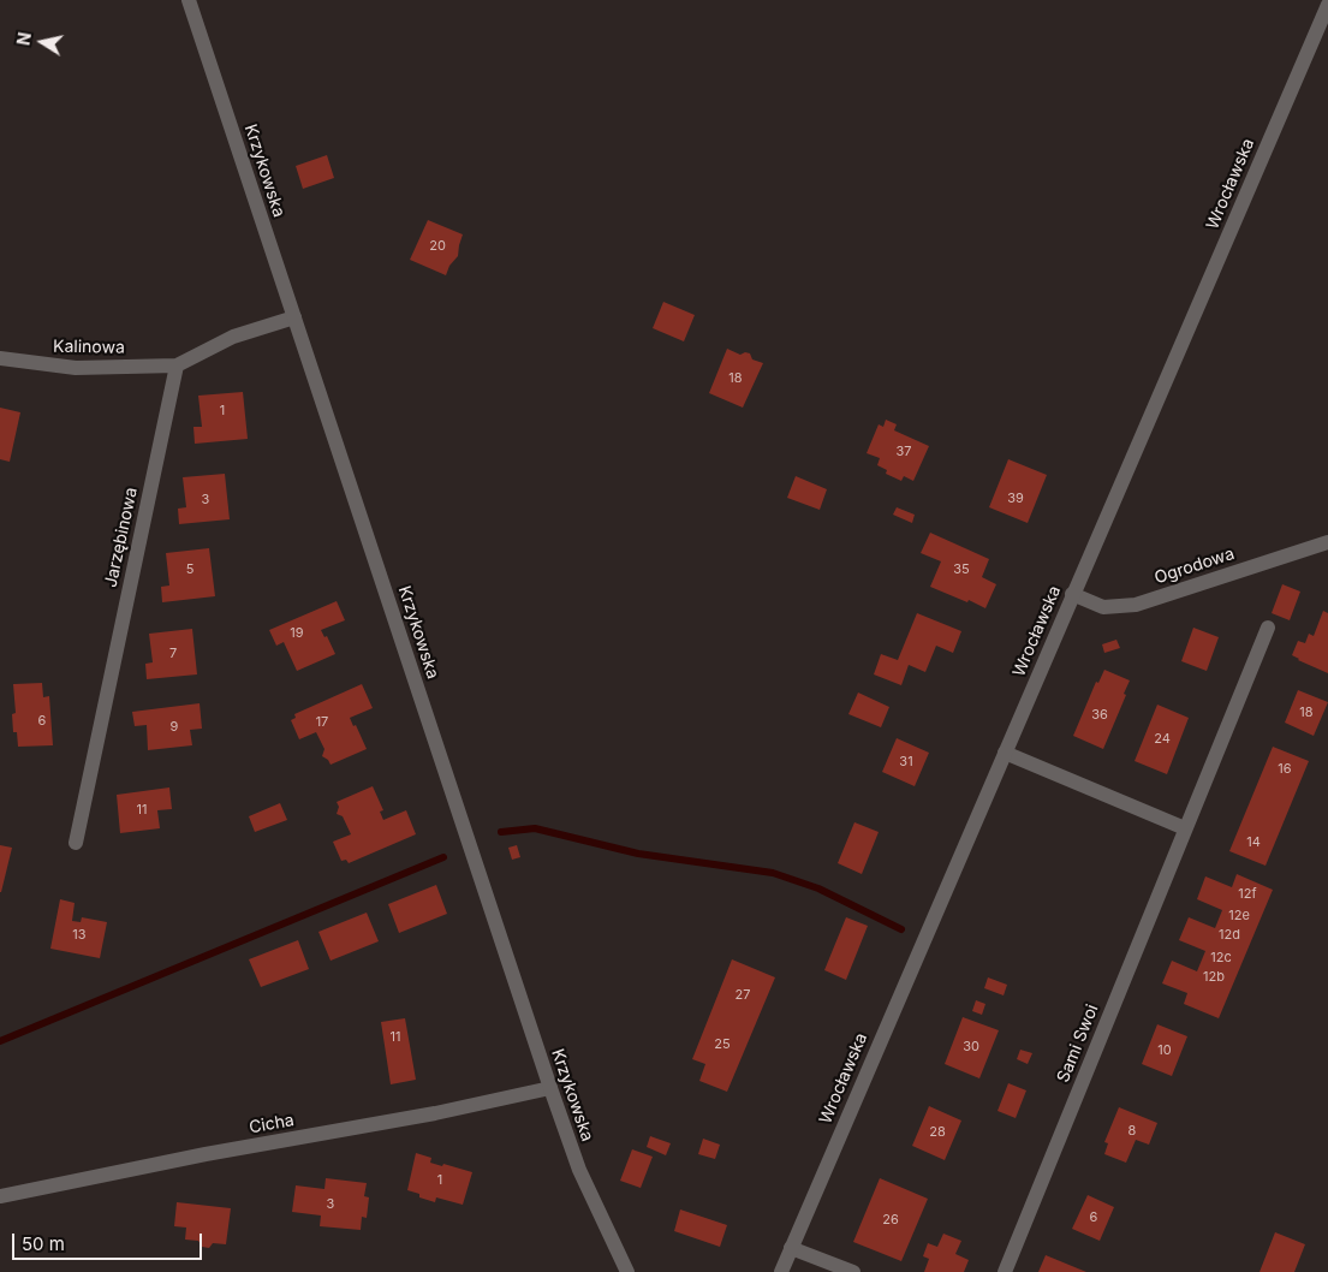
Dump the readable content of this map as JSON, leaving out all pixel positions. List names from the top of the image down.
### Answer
{
  "streets": {
    "street": [
      "Krzykowska",
      "Wrocławska",
      "Kalinowa",
      "Jarzębinowa",
      "Ogrodowa",
      "Sami Swoi",
      "Cicha"
    ]
  },
  "crossings": [
    ["Krzykowska", "Cicha"],
    ["Wrocławska", "Ogrodowa"],
    ["Kalinowa", "Jarzębinowa"]
  ],
  "house_numbers": [
    "20",
    "18",
    "1",
    "37",
    "39",
    "3",
    "5",
    "35",
    "19",
    "7",
    "18",
    "36",
    "6",
    "17",
    "9",
    "24",
    "31",
    "16",
    "11",
    "14",
    "12f",
    "12e",
    "13",
    "12d",
    "12c",
    "12b",
    "27",
    "11",
    "25",
    "30",
    "10",
    "8",
    "28",
    "1",
    "3",
    "6",
    "26"
  ],
  "scale_bar": "50 m",
  "north": "left"
}
